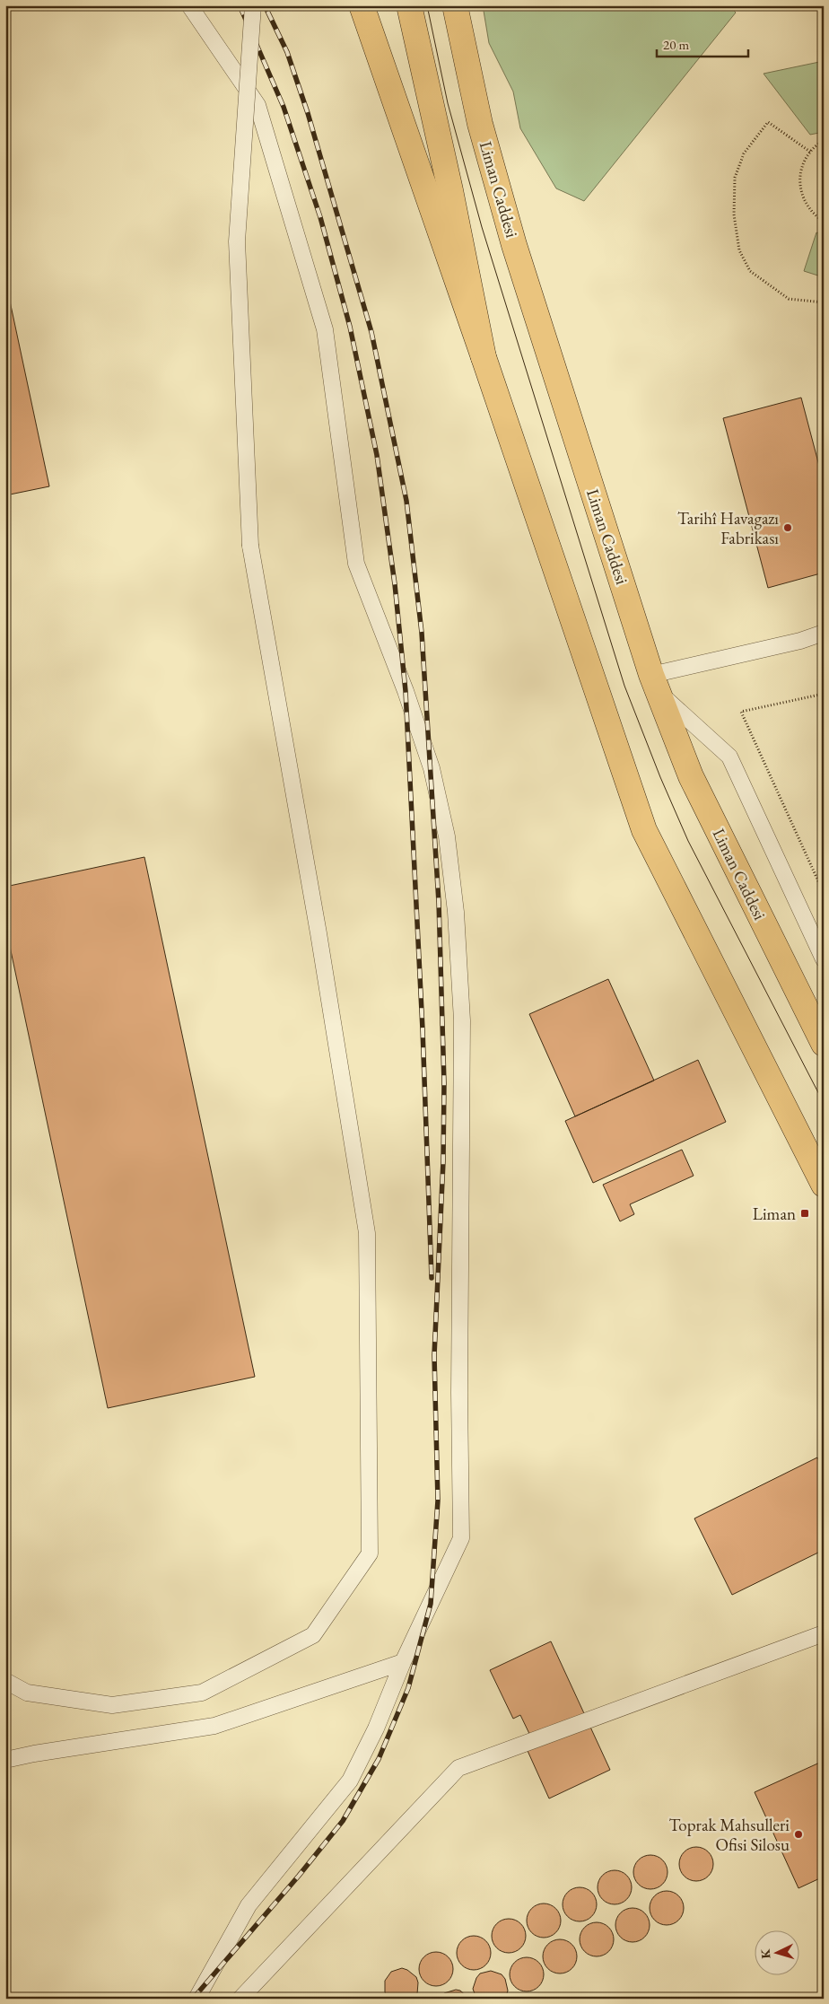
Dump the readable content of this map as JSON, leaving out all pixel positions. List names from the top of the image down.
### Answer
{
  "streets": {
    "main road": ["Liman Caddesi"]
  },
  "places": {
    "other": ["Tarihî Havagazı Fabrikası", "Toprak Mahsulleri Ofisi Silosu"],
    "transit": ["Liman"]
  },
  "scale_bar": "20 m",
  "north": "left"
}
